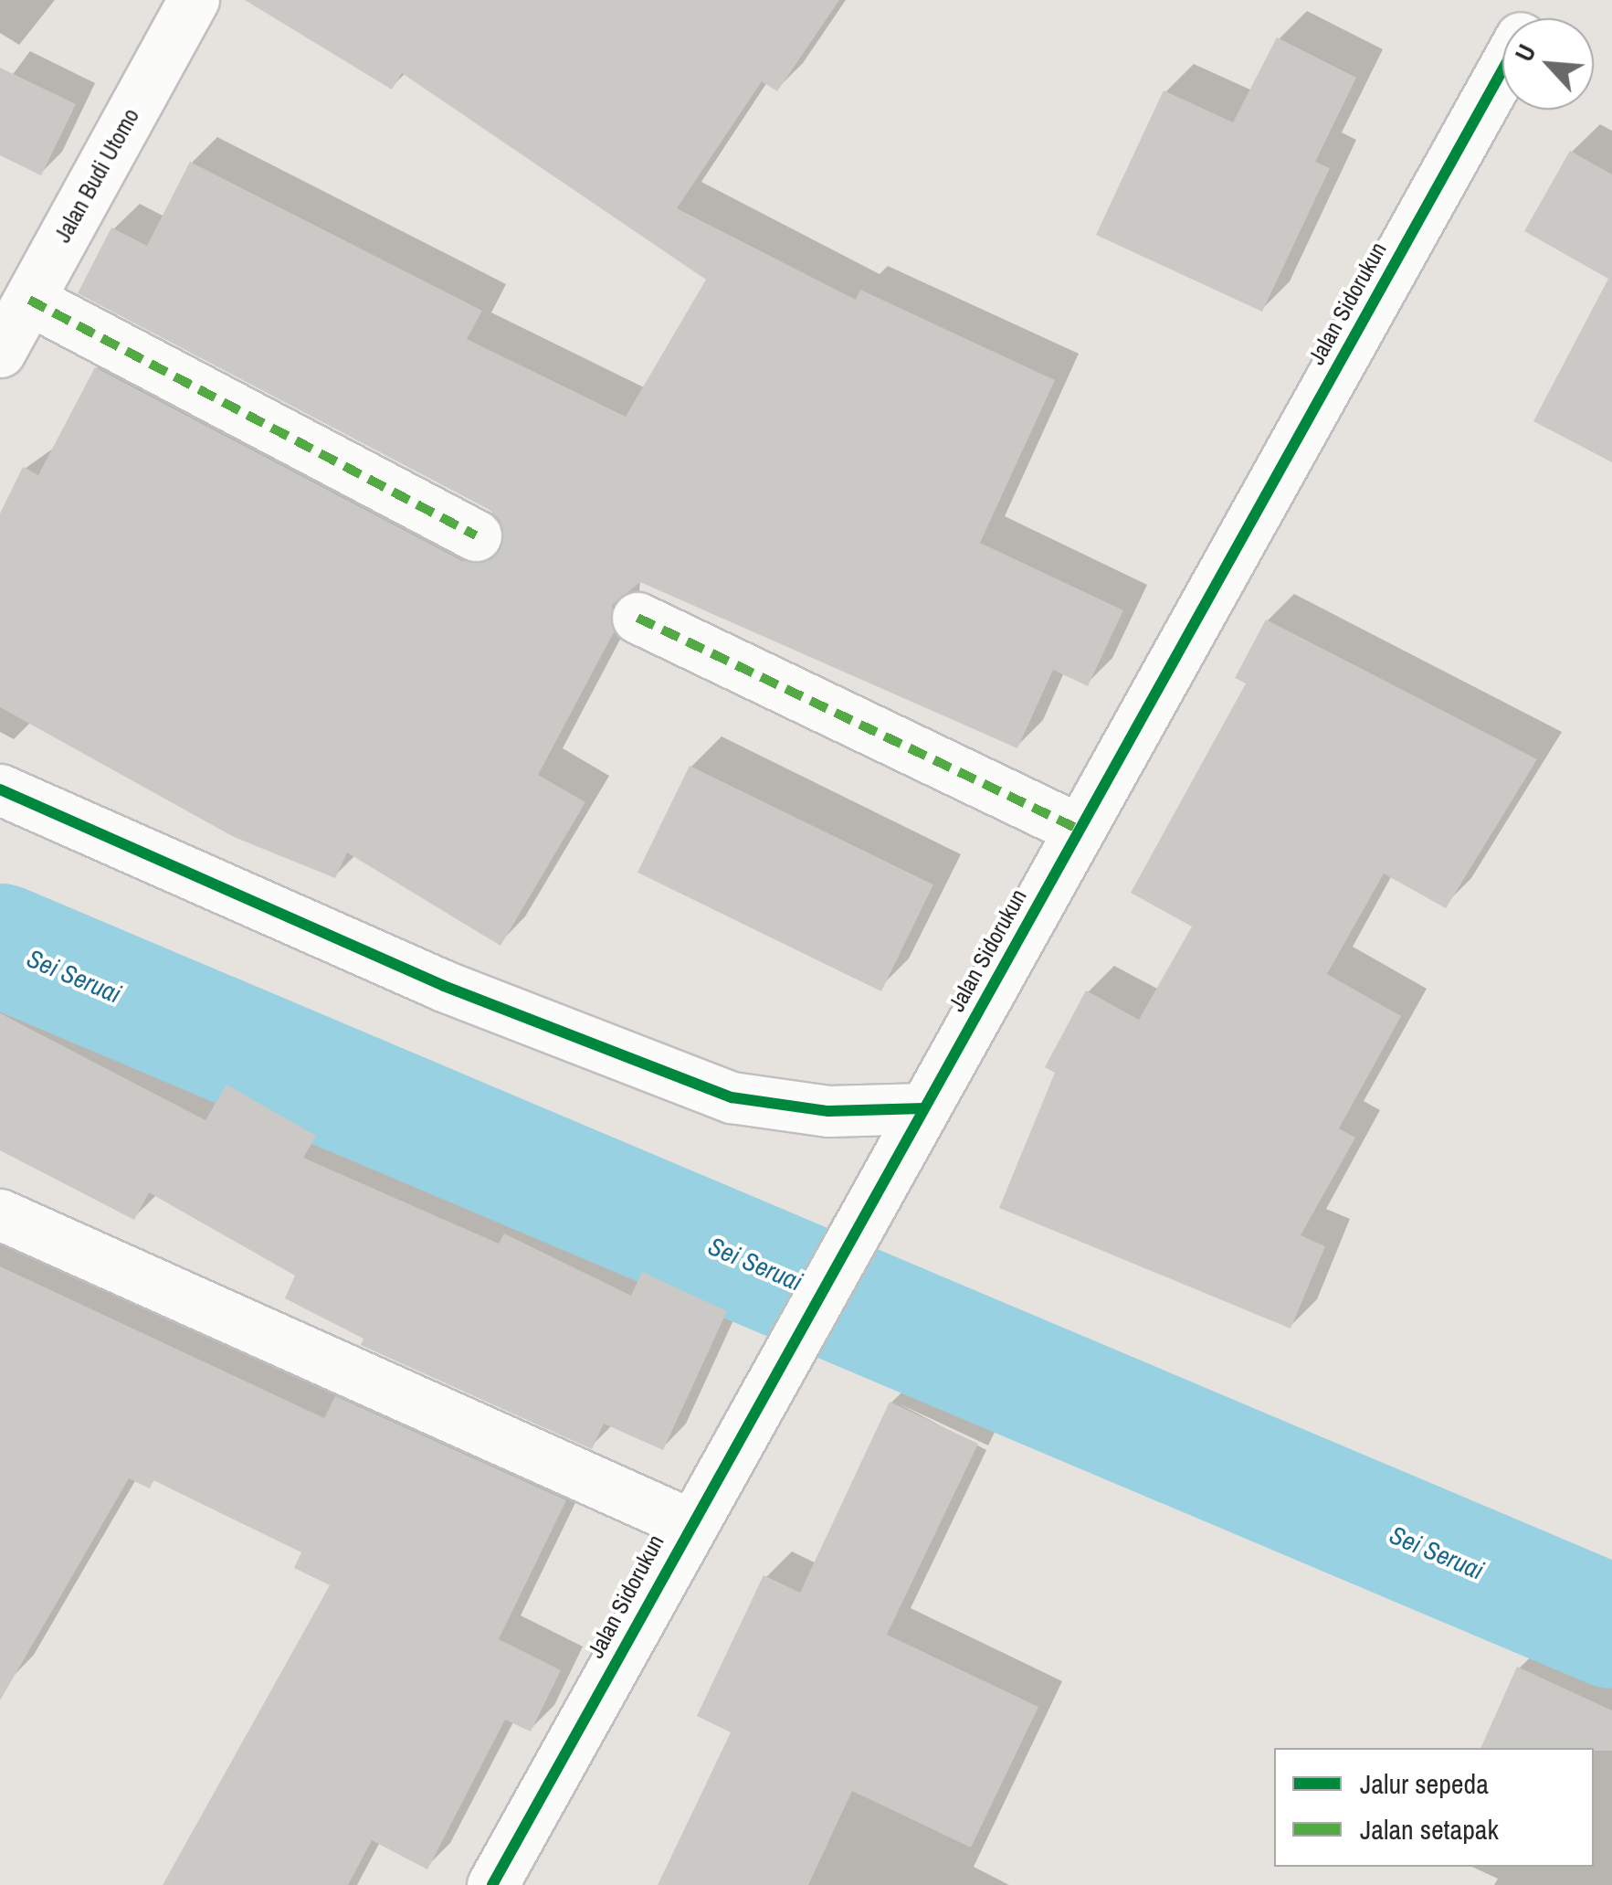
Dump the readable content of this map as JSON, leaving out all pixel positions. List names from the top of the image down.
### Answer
{
  "streets": {
    "street": ["Jalan Budi Utomo", "Jalan Sidorukun"]
  },
  "water": ["Sei Seruai"],
  "legend": ["Jalur sepeda", "Jalan setapak"],
  "north": "top left"
}
